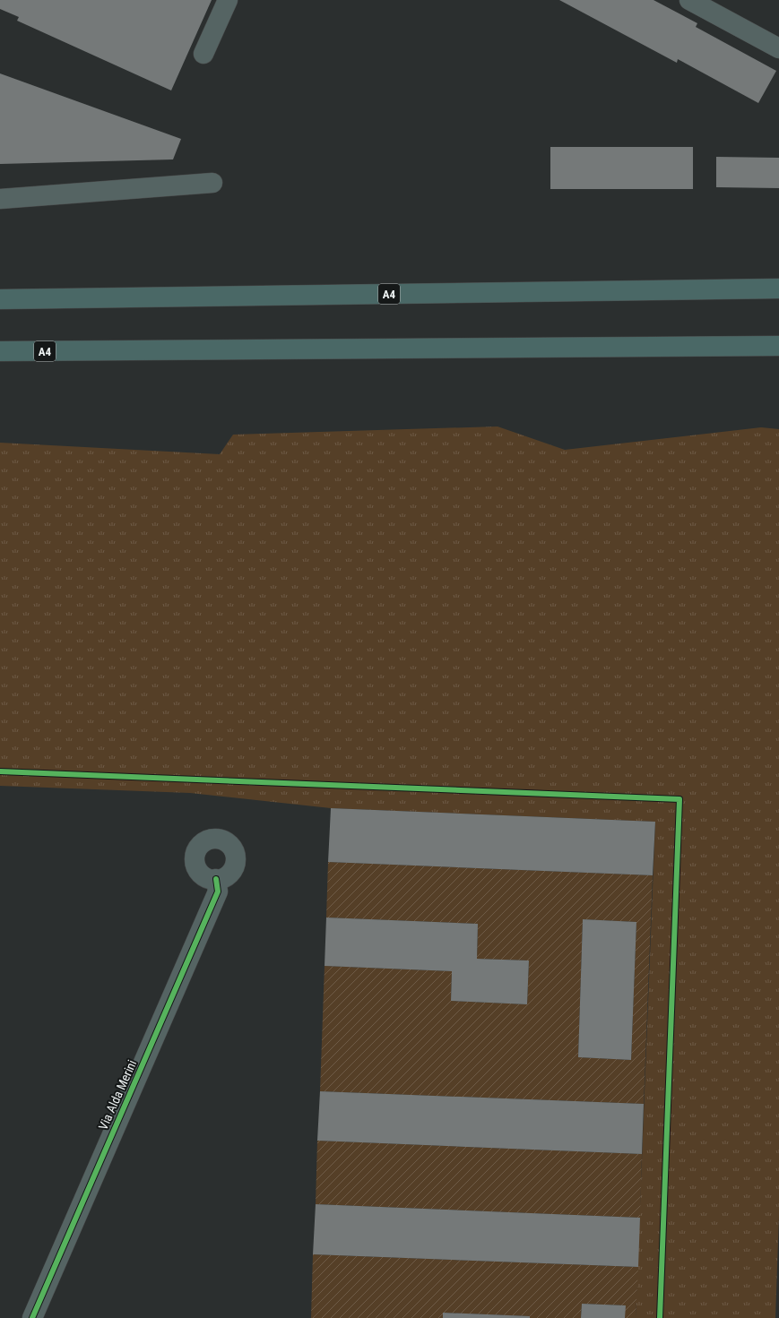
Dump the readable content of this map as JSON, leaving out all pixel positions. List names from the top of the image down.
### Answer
{
  "streets": {
    "highway": ["A4"],
    "street": ["Via Alda Merini"]
  }
}
